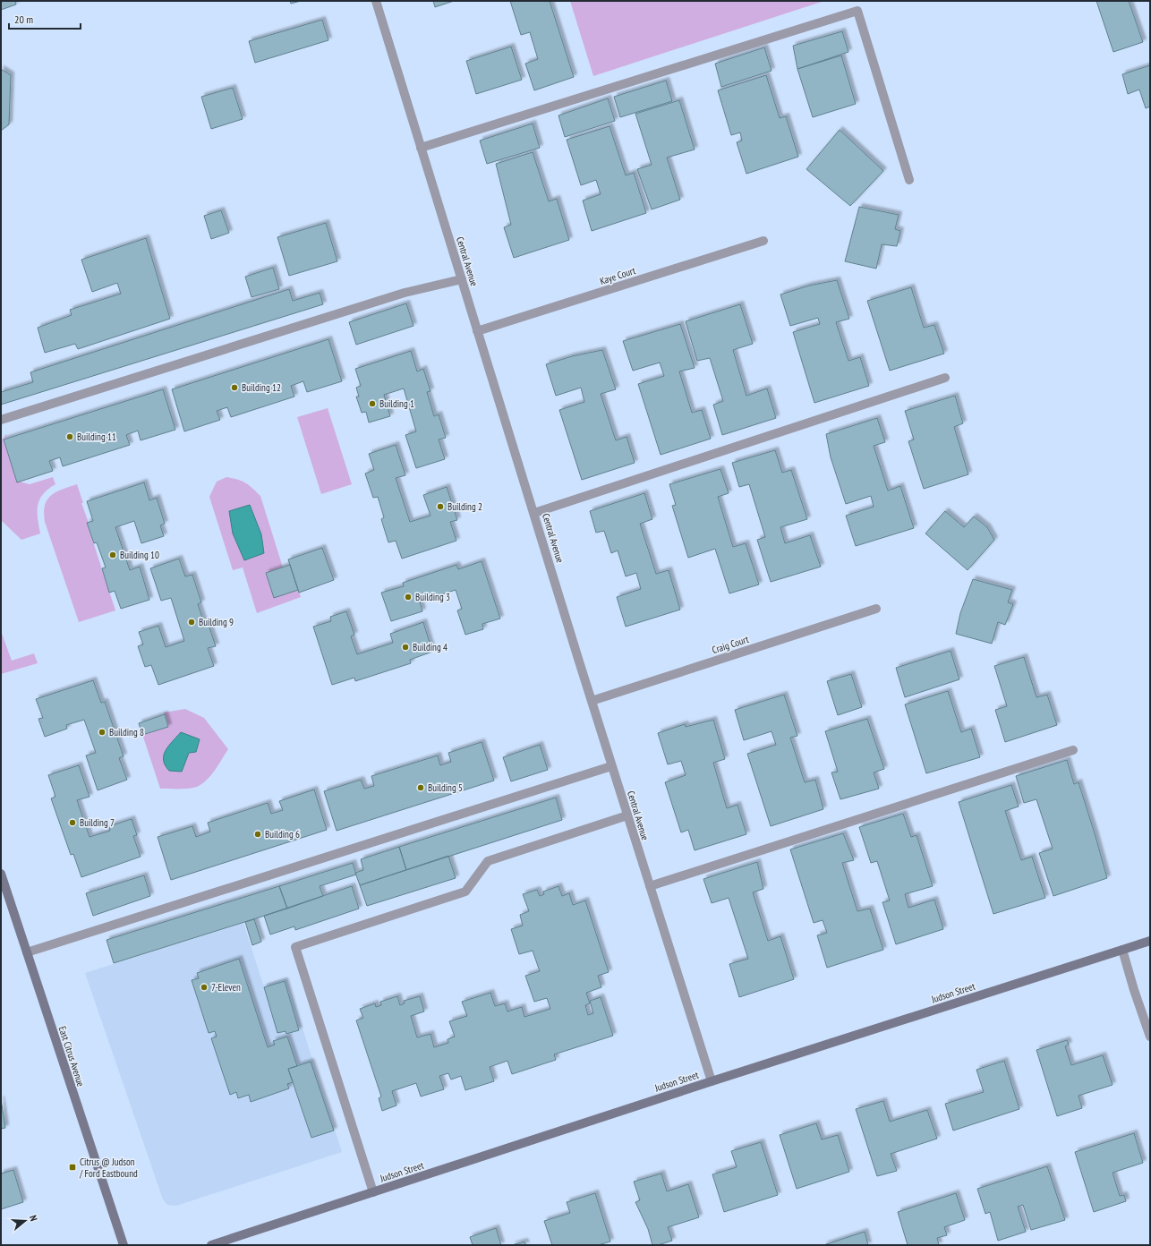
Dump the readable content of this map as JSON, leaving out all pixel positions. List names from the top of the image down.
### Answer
{
  "streets": {
    "main road": ["Judson Street", "East Citrus Avenue"],
    "street": ["Central Avenue", "Kaye Court", "Craig Court"]
  },
  "crossings": [
    ["Central Avenue", "Kaye Court"],
    ["Central Avenue", "Craig Court"],
    ["Central Avenue", "Judson Street"]
  ],
  "places": {
    "other": [
      "Building 12",
      "Building 1",
      "Building 11",
      "Building 2",
      "Building 10",
      "Building 3",
      "Building 9",
      "Building 4",
      "Building 8",
      "Building 5",
      "Building 7",
      "Building 6",
      "7-Eleven"
    ],
    "transit": ["Citrus @ Judson / Ford Eastbound"]
  },
  "scale_bar": "20 m",
  "north": "right"
}
